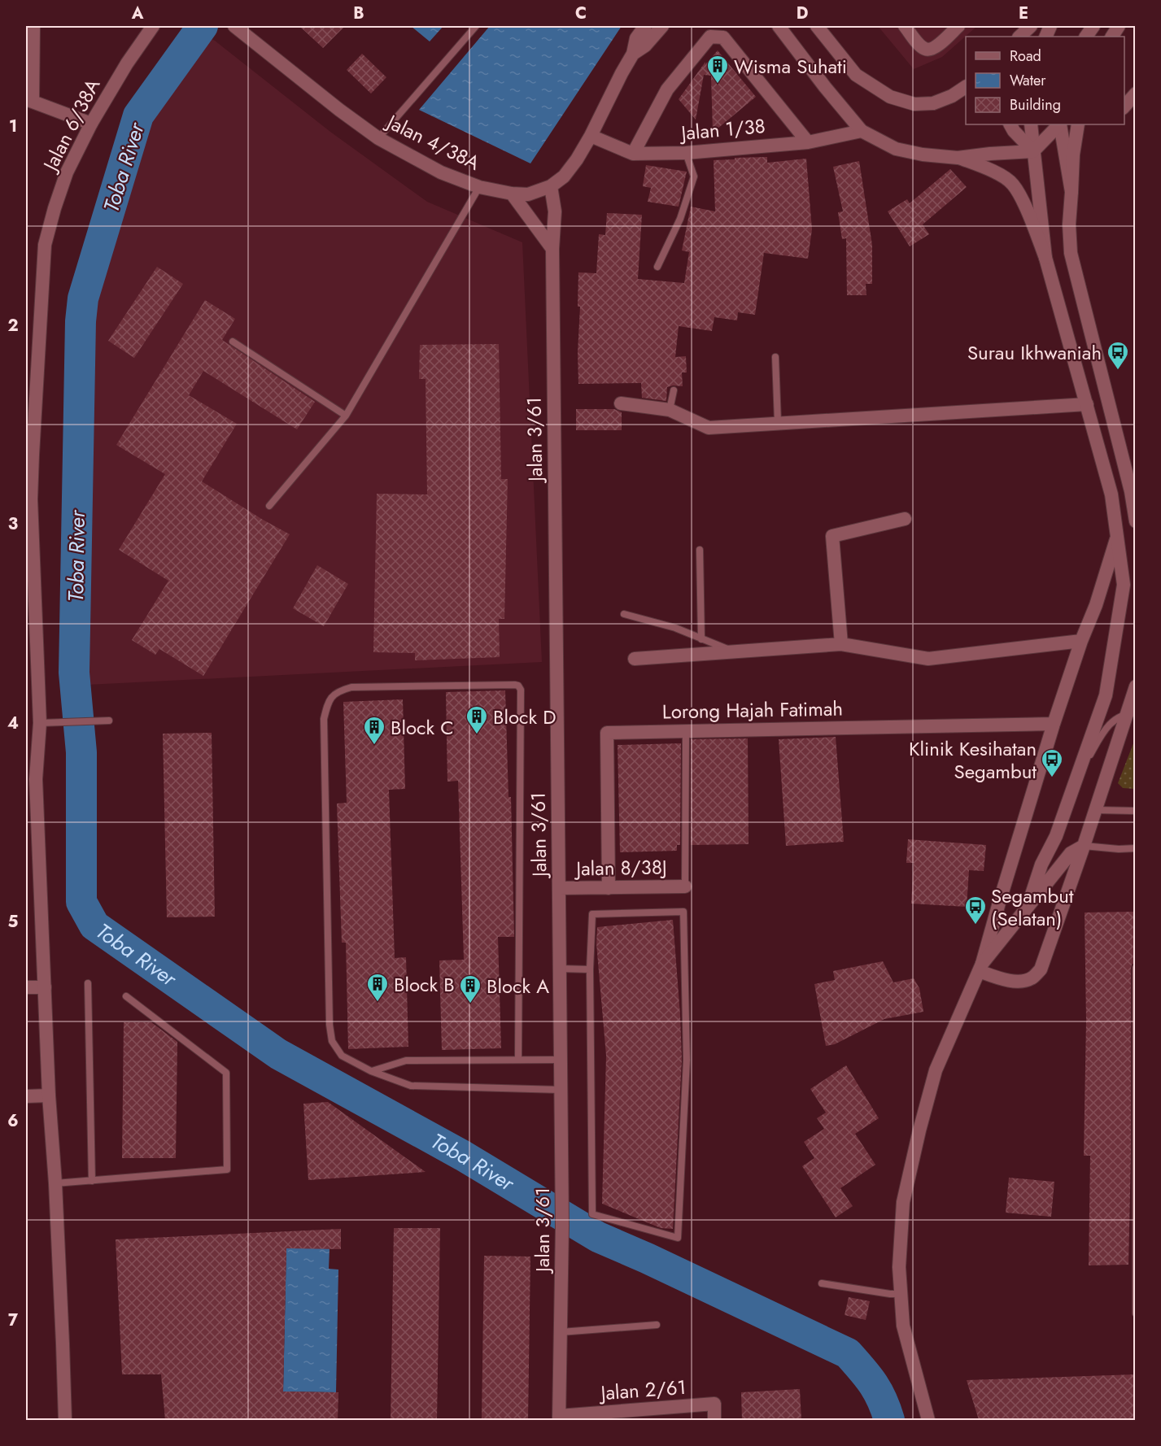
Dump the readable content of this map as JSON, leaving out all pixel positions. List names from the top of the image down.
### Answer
{
  "streets": {
    "street": [
      "Jalan 6/38A",
      "Jalan 1/38",
      "Jalan 4/38A",
      "Jalan 3/61",
      "Lorong Hajah Fatimah",
      "Jalan 8/38J",
      "Jalan 2/61"
    ]
  },
  "crossings": [
    ["Jalan 1/38", "Jalan 4/38A"],
    ["Jalan 4/38A", "Jalan 3/61"],
    ["Jalan 3/61", "Jalan 8/38J"],
    ["Jalan 3/61", "Jalan 2/61"],
    ["Lorong Hajah Fatimah", "Jalan 8/38J"]
  ],
  "water": ["Toba River"],
  "places": {
    "building": [
      "Wisma Suhati",
      "Block D",
      "Block C",
      "Block B",
      "Block A"
    ],
    "bus stop": ["Surau Ikhwaniah", "Klinik Kesihatan Segambut", "Segambut (Selatan)"]
  },
  "legend": ["Road", "Water", "Building"],
  "grid": {
    "columns": [
      "A",
      "B",
      "C",
      "D",
      "E"
    ],
    "rows": [
      "1",
      "2",
      "3",
      "4",
      "5",
      "6",
      "7"
    ]
  }
}
